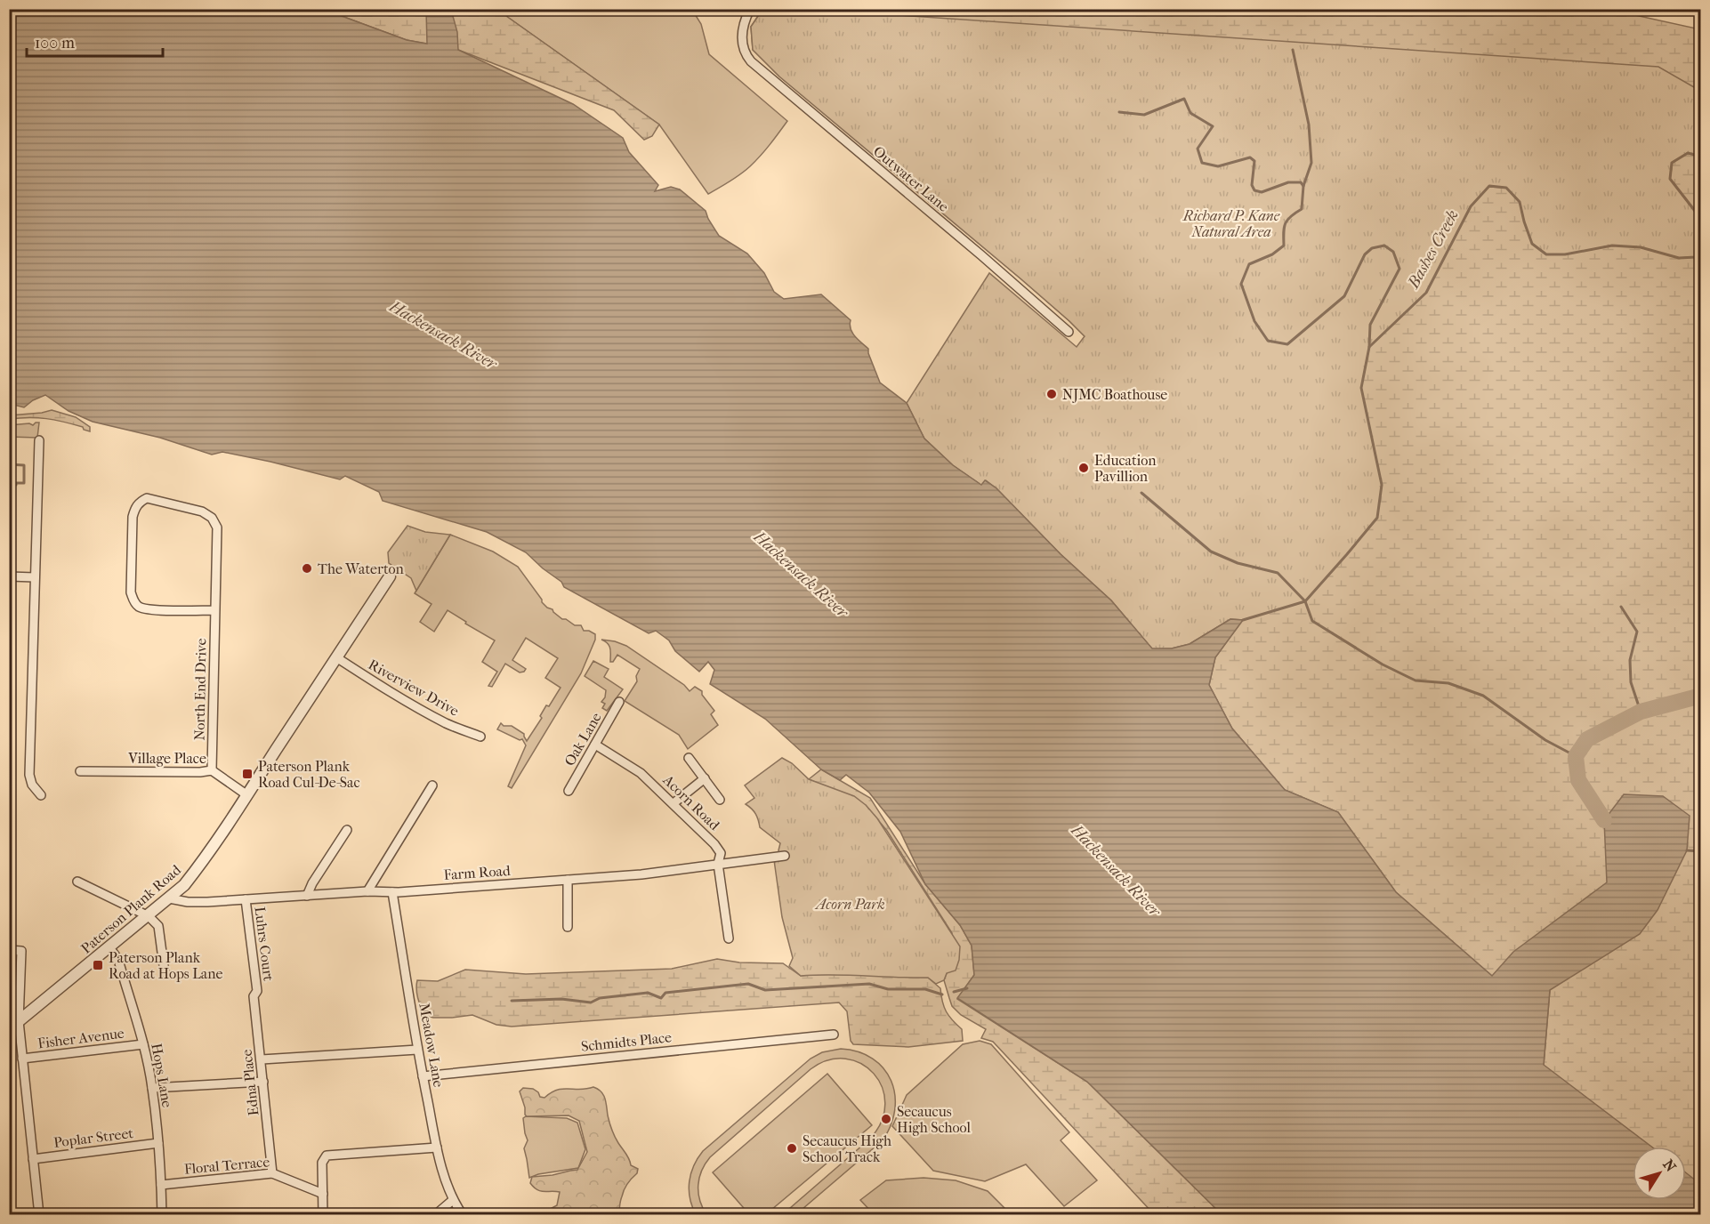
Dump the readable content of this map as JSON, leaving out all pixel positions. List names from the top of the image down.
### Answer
{
  "streets": {
    "street": [
      "Outwater Lane",
      "Riverview Drive",
      "North End Drive",
      "Oak Lane",
      "Village Place",
      "Acorn Road",
      "Farm Road",
      "Paterson Plank Road",
      "Luhrs Court",
      "Fisher Avenue",
      "Schmidts Place",
      "Meadow Lane",
      "Hops Lane",
      "Edna Place",
      "Poplar Street",
      "Floral Terrace"
    ]
  },
  "crossings": [
    ["Riverview Drive", "Paterson Plank Road"],
    ["North End Drive", "Village Place"],
    ["Oak Lane", "Acorn Road"],
    ["Village Place", "Paterson Plank Road"],
    ["Acorn Road", "Farm Road"],
    ["Farm Road", "Paterson Plank Road"],
    ["Farm Road", "Luhrs Court"],
    ["Farm Road", "Meadow Lane"],
    ["Paterson Plank Road", "Hops Lane"],
    ["Luhrs Court", "Edna Place"],
    ["Fisher Avenue", "Hops Lane"],
    ["Schmidts Place", "Meadow Lane"],
    ["Hops Lane", "Poplar Street"],
    ["Hops Lane", "Floral Terrace"],
    ["Edna Place", "Floral Terrace"]
  ],
  "water": ["Bashes Creek", "Hackensack River"],
  "parks": ["Richard P. Kane Natural Area", "Acorn Park"],
  "places": {
    "other": [
      "NJMC Boathouse",
      "Education Pavillion",
      "The Waterton",
      "Secaucus High School",
      "Secaucus High School Track"
    ],
    "transit": ["Paterson Plank Road Cul-De-Sac", "Paterson Plank Road at Hops Lane"]
  },
  "scale_bar": "100 m",
  "north": "top right"
}
